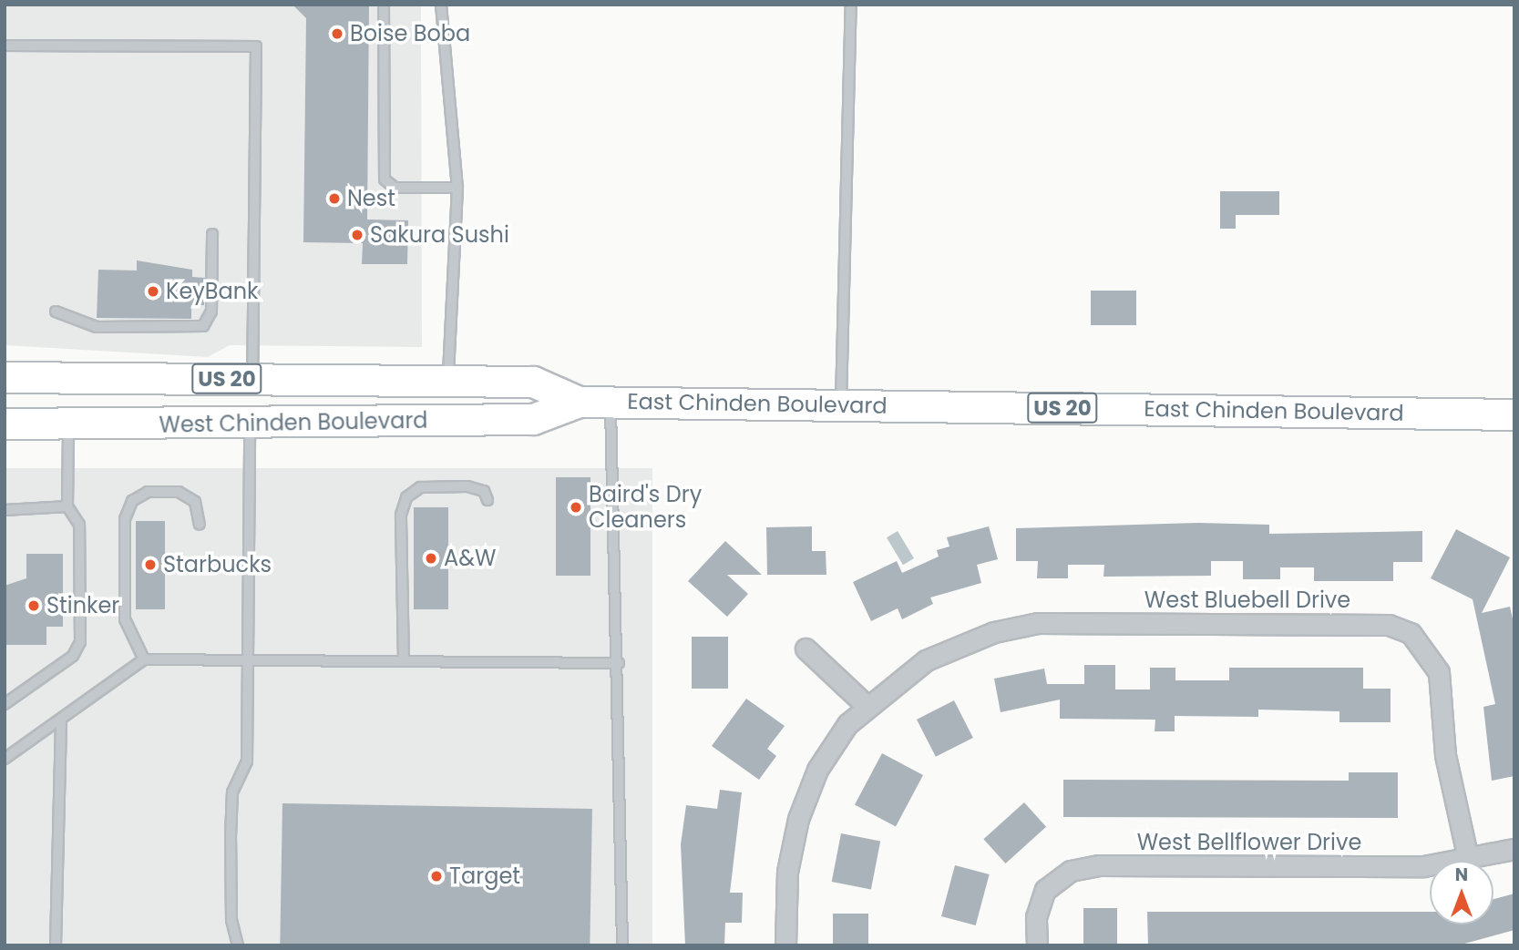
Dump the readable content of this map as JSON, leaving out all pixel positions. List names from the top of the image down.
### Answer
{
  "streets": {
    "main road": ["US 20", "East Chinden Boulevard", "West Chinden Boulevard"],
    "street": ["West Bluebell Drive", "West Bellflower Drive"]
  },
  "crossings": [
    ["East Chinden Boulevard", "West Chinden Boulevard"],
    ["West Bluebell Drive", "West Bellflower Drive"]
  ],
  "places": [
    "Boise Boba",
    "Nest",
    "Sakura Sushi",
    "KeyBank",
    "Baird's Dry Cleaners",
    "A&W",
    "Starbucks",
    "Stinker",
    "Target"
  ],
  "north": "top"
}
